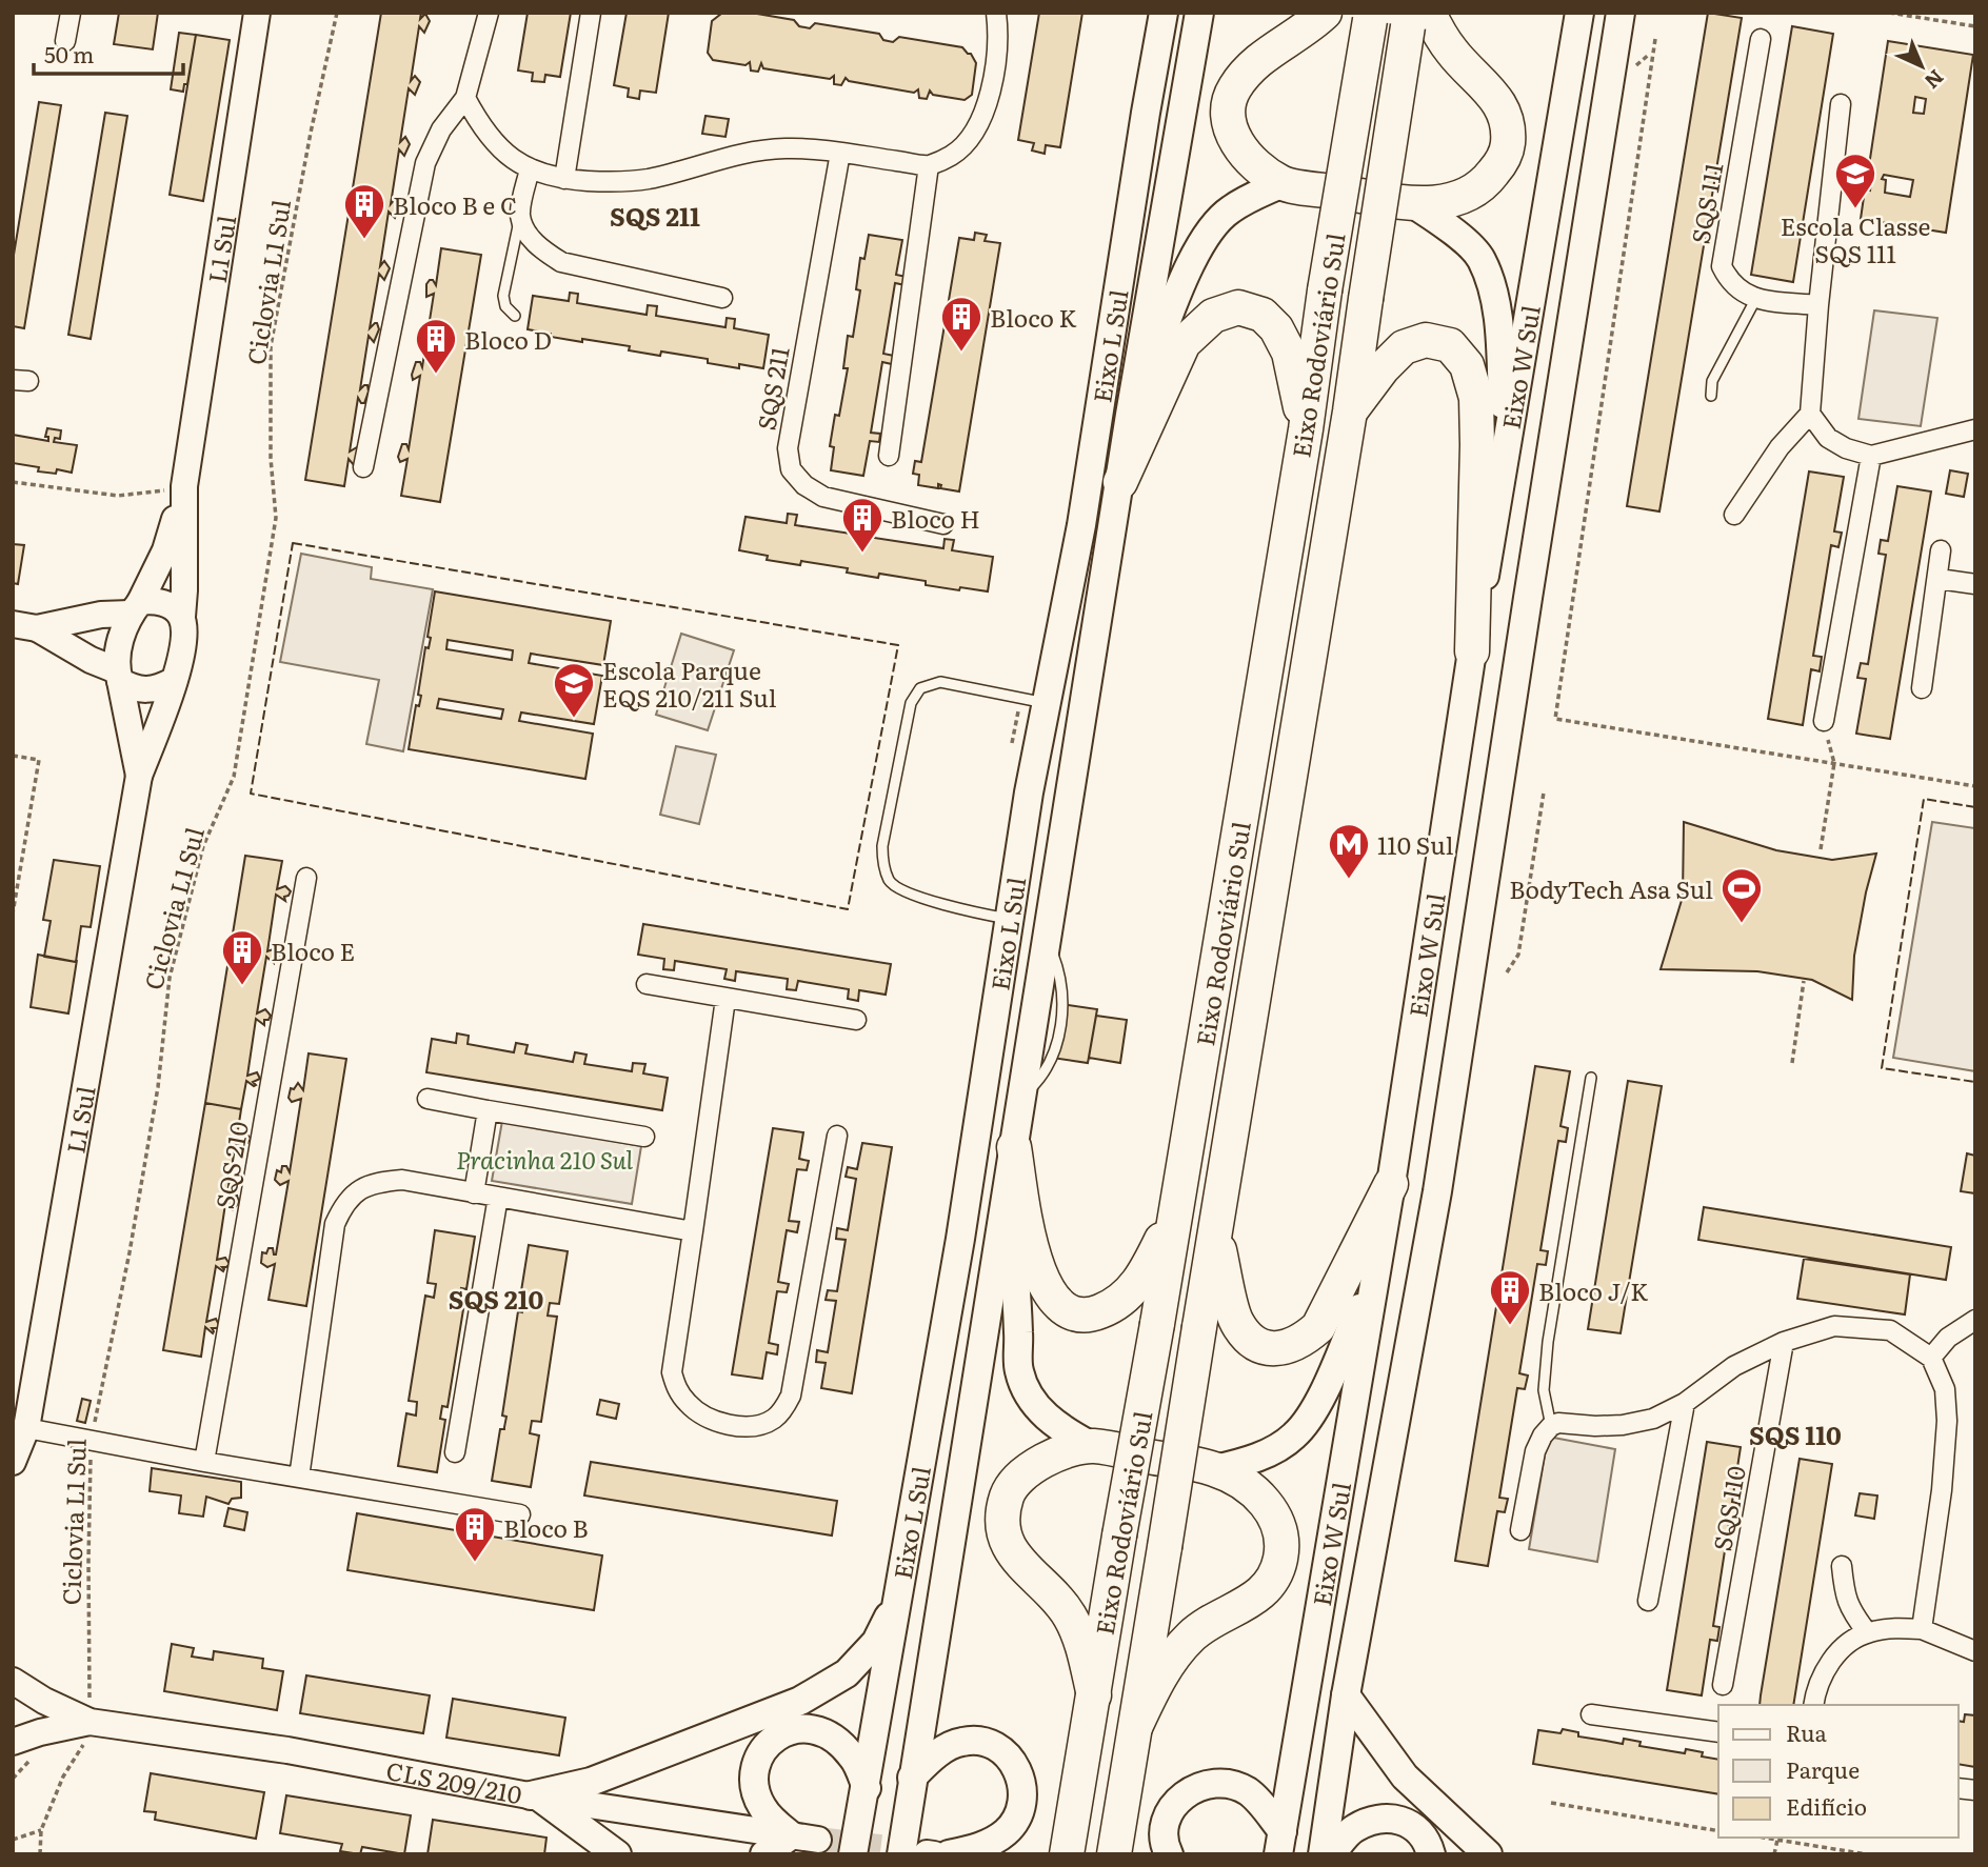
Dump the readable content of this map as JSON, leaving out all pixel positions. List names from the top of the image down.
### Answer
{
  "streets": {
    "highway": ["Eixo Rodoviário Sul"],
    "main road": ["Eixo L Sul", "Eixo W Sul"],
    "street": [
      "SQS 111",
      "L1 Sul",
      "SQS 211",
      "SQS 210",
      "SQS 110",
      "CLS 209/210"
    ],
    "path": ["Ciclovia L1 Sul"]
  },
  "crossings": [
    ["Ciclovia L1 Sul", "CLS 209/210"]
  ],
  "districts": ["SQS 211", "SQS 210", "SQS 110"],
  "parks": ["Pracinha 210 Sul"],
  "places": {
    "school or university": ["Escola Classe SQS 111", "Escola Parque EQS 210/211 Sul"],
    "building": [
      "Bloco B e C",
      "Bloco K",
      "Bloco D",
      "Bloco H",
      "Bloco E",
      "Bloco J/K",
      "Bloco B"
    ],
    "metro station": ["110 Sul"],
    "sports": ["BodyTech Asa Sul"]
  },
  "legend": ["Rua", "Parque", "Edifício"],
  "scale_bar": "50 m",
  "north": "bottom right"
}
